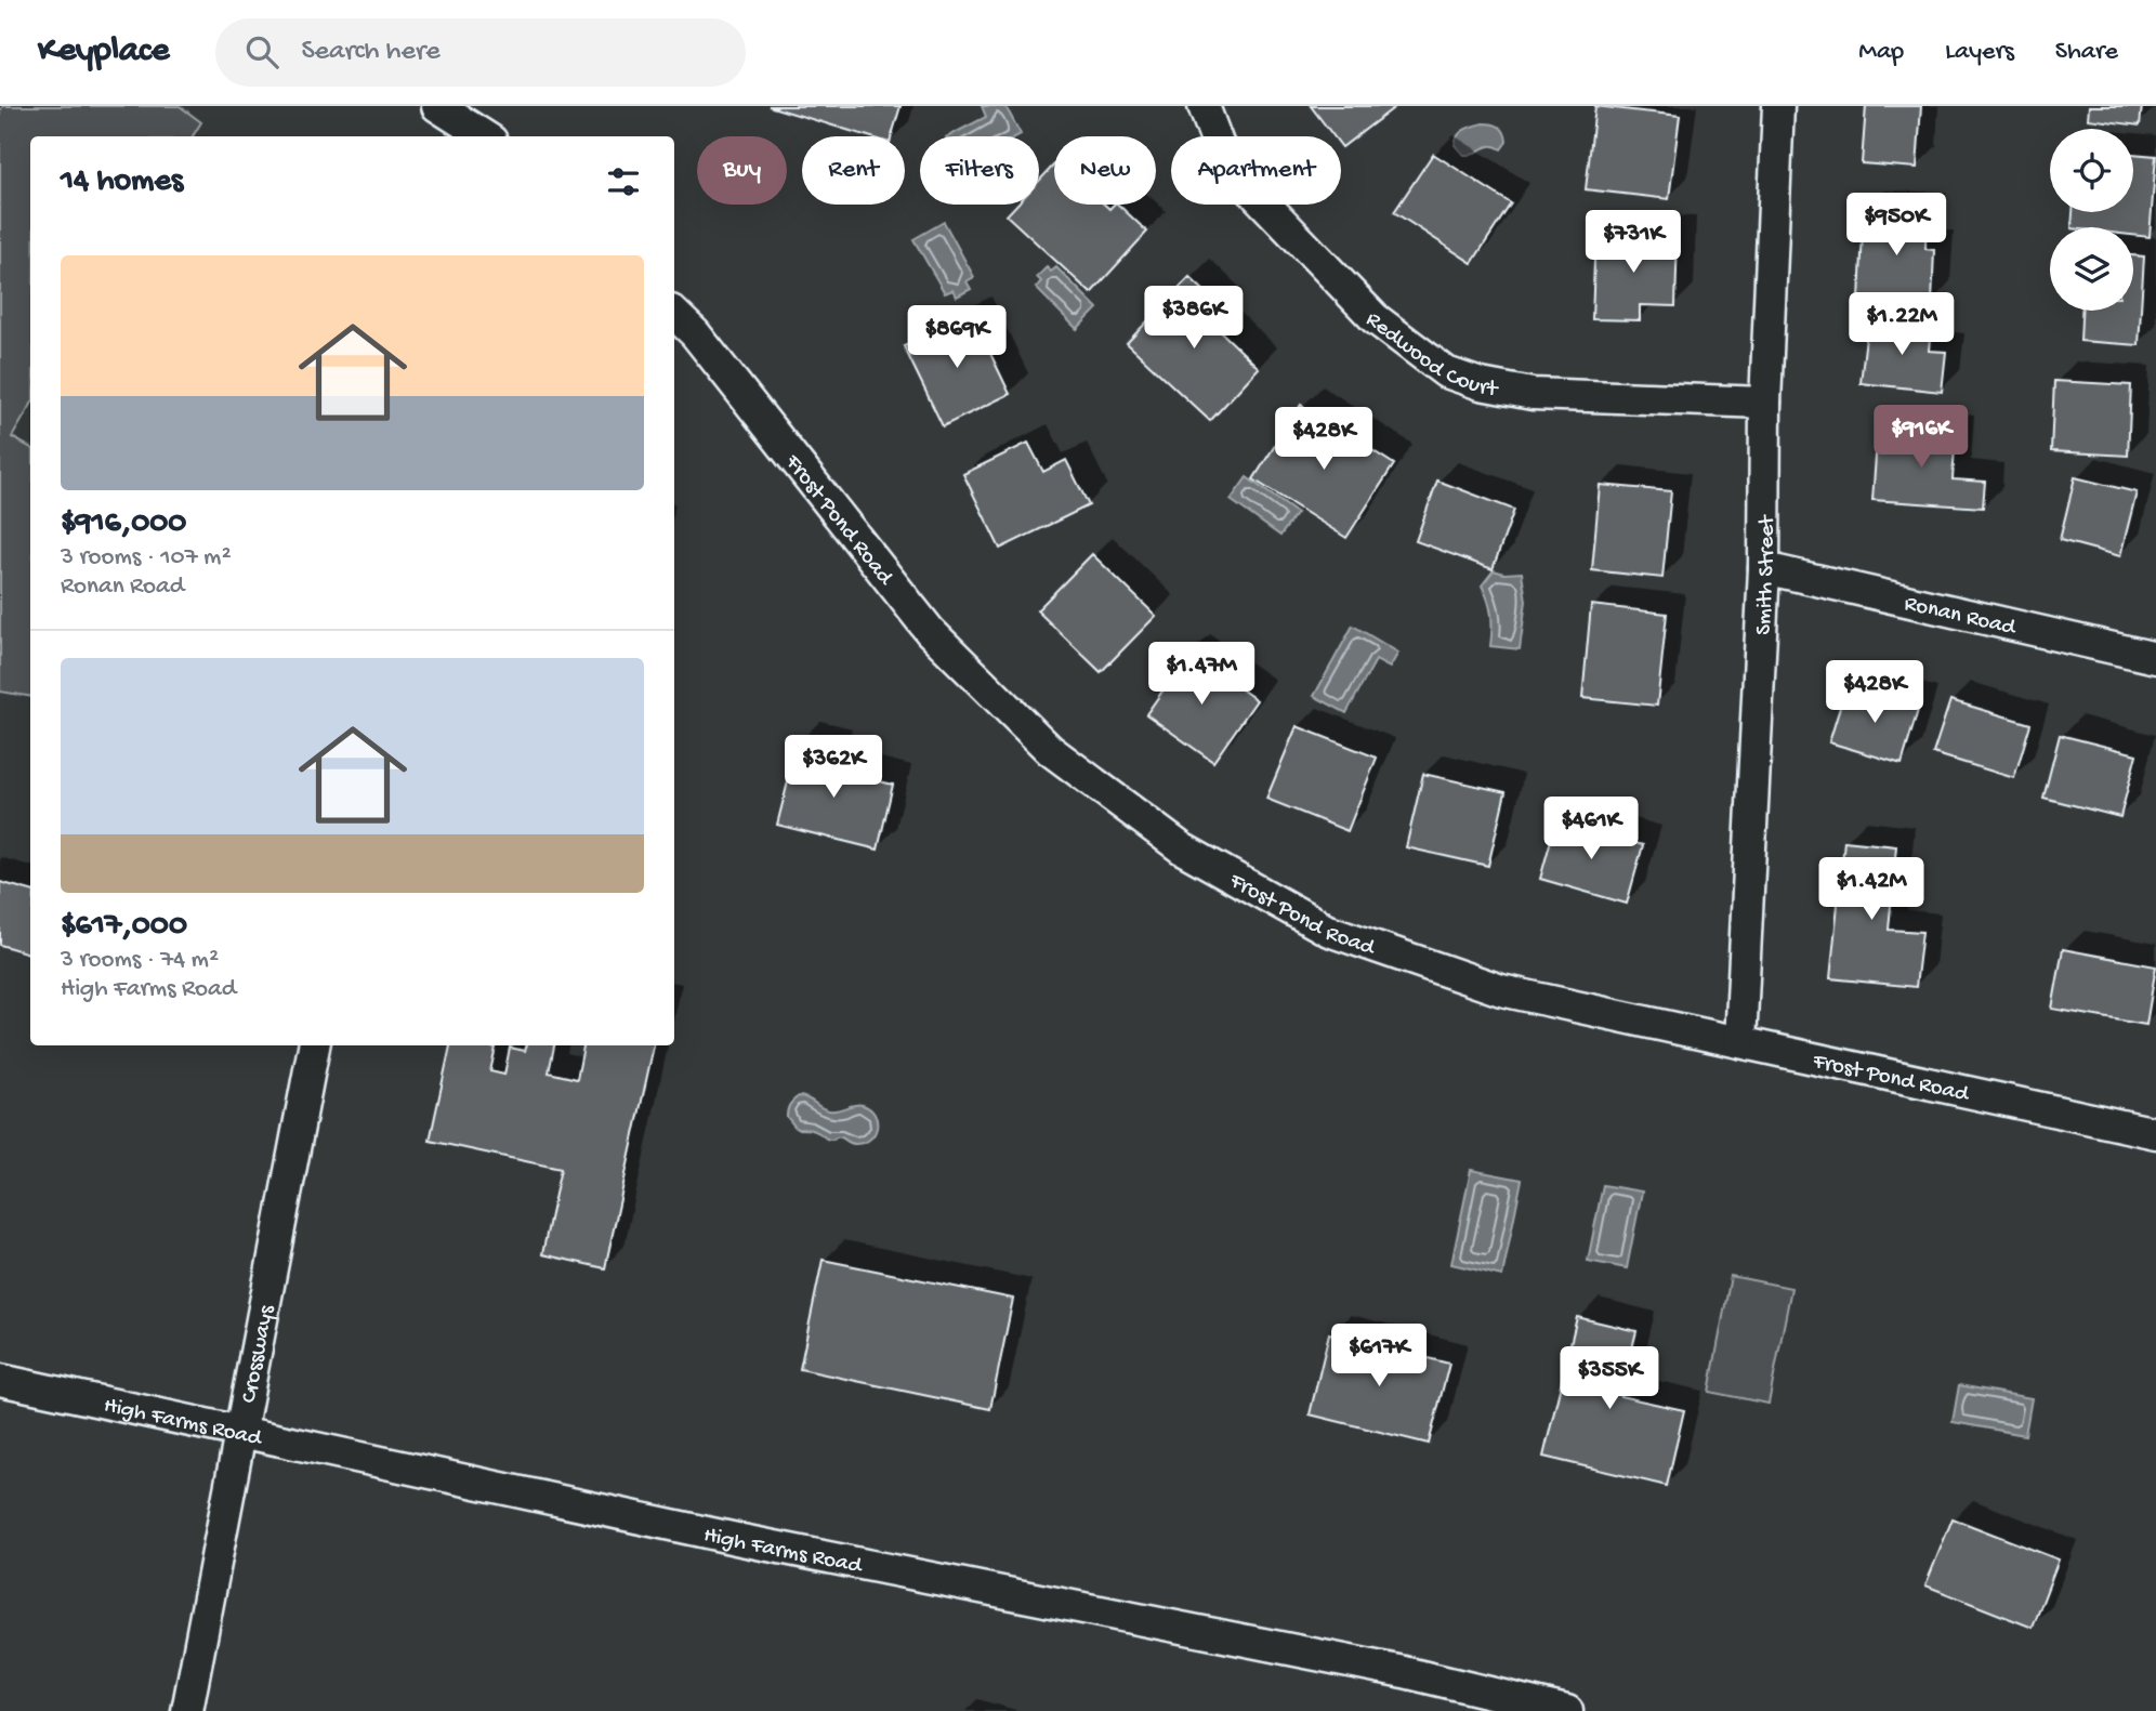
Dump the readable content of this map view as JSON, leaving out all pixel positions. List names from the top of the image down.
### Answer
{
  "streets": {
    "street": [
      "Redwood Court",
      "Frost Pond Road",
      "Smith Street",
      "Ronan Road",
      "Crossways",
      "High Farms Road"
    ]
  },
  "crossings": [
    ["Redwood Court", "Smith Street"],
    ["Frost Pond Road", "Smith Street"],
    ["Smith Street", "Ronan Road"],
    ["Crossways", "High Farms Road"]
  ],
  "page": {
    "header": "Keyplace",
    "search": "Search here",
    "nav": ["Map", "Layers", "Share"],
    "chip": [
      "Buy",
      "Rent",
      "Filters",
      "New",
      "Apartment"
    ],
    "heading": "14 homes",
    "price": [
      "$950K",
      "$731K",
      "$386K",
      "$1.22M",
      "$869K",
      "$916K",
      "$428K",
      "$1.47M",
      "$428K",
      "$362K",
      "$461K",
      "$1.42M",
      "$617K",
      "$355K"
    ],
    "list": [
      {
        "name": "$916,000",
        "note": "3 rooms · 107 m² · Ronan Road"
      },
      {
        "name": "$617,000",
        "note": "3 rooms · 74 m² · High Farms Road"
      }
    ]
  }
}
